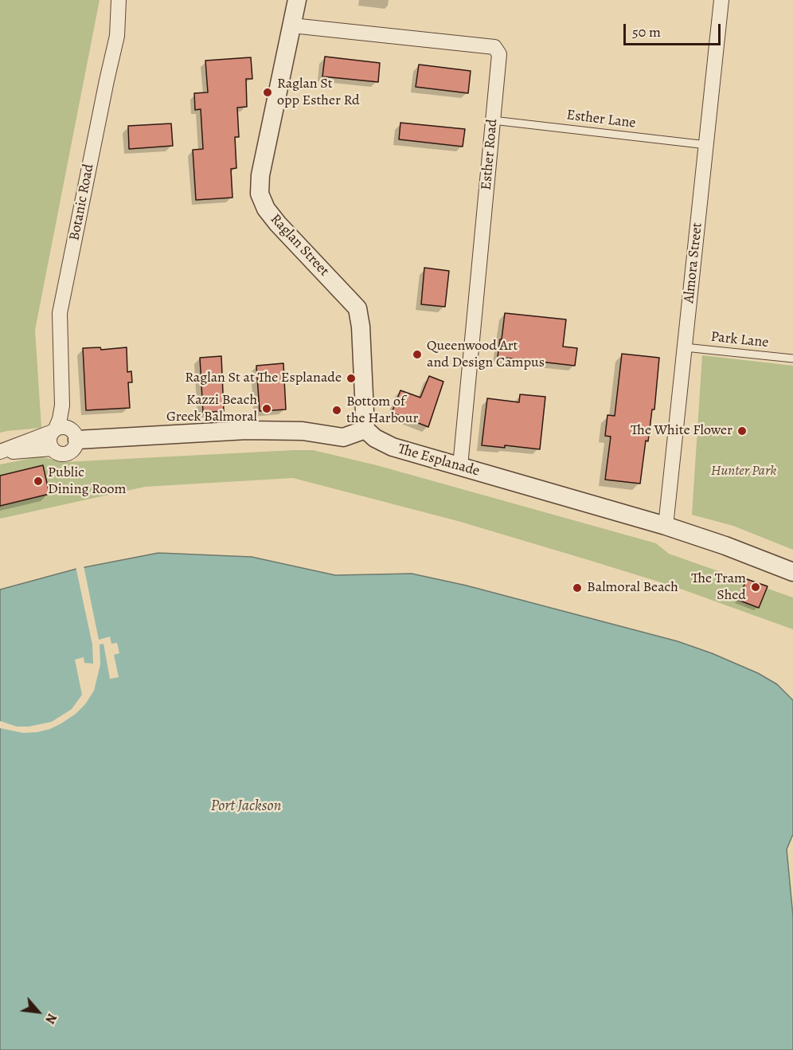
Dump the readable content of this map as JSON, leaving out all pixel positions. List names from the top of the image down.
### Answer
{
  "streets": {
    "street": [
      "Esther Road",
      "Botanic Road",
      "Raglan Street",
      "Almora Street",
      "The Esplanade"
    ],
    "lane": ["Esther Lane", "Park Lane"]
  },
  "crossings": [
    ["Esther Lane", "Esther Road"],
    ["Esther Lane", "Almora Street"],
    ["Esther Road", "Raglan Street"],
    ["Esther Road", "The Esplanade"],
    ["Raglan Street", "The Esplanade"],
    ["Almora Street", "Park Lane"],
    ["Almora Street", "The Esplanade"]
  ],
  "water": ["Port Jackson"],
  "parks": ["Hunter Park"],
  "places": [
    "Raglan St opp Esther Rd",
    "Queenwood Art and Design Campus",
    "Raglan St at The Esplanade",
    "Kazzi Beach Greek Balmoral",
    "Bottom of the Harbour",
    "The White Flower",
    "Public Dining Room",
    "The Tram Shed",
    "Balmoral Beach"
  ],
  "scale_bar": "50 m",
  "north": "bottom right"
}
